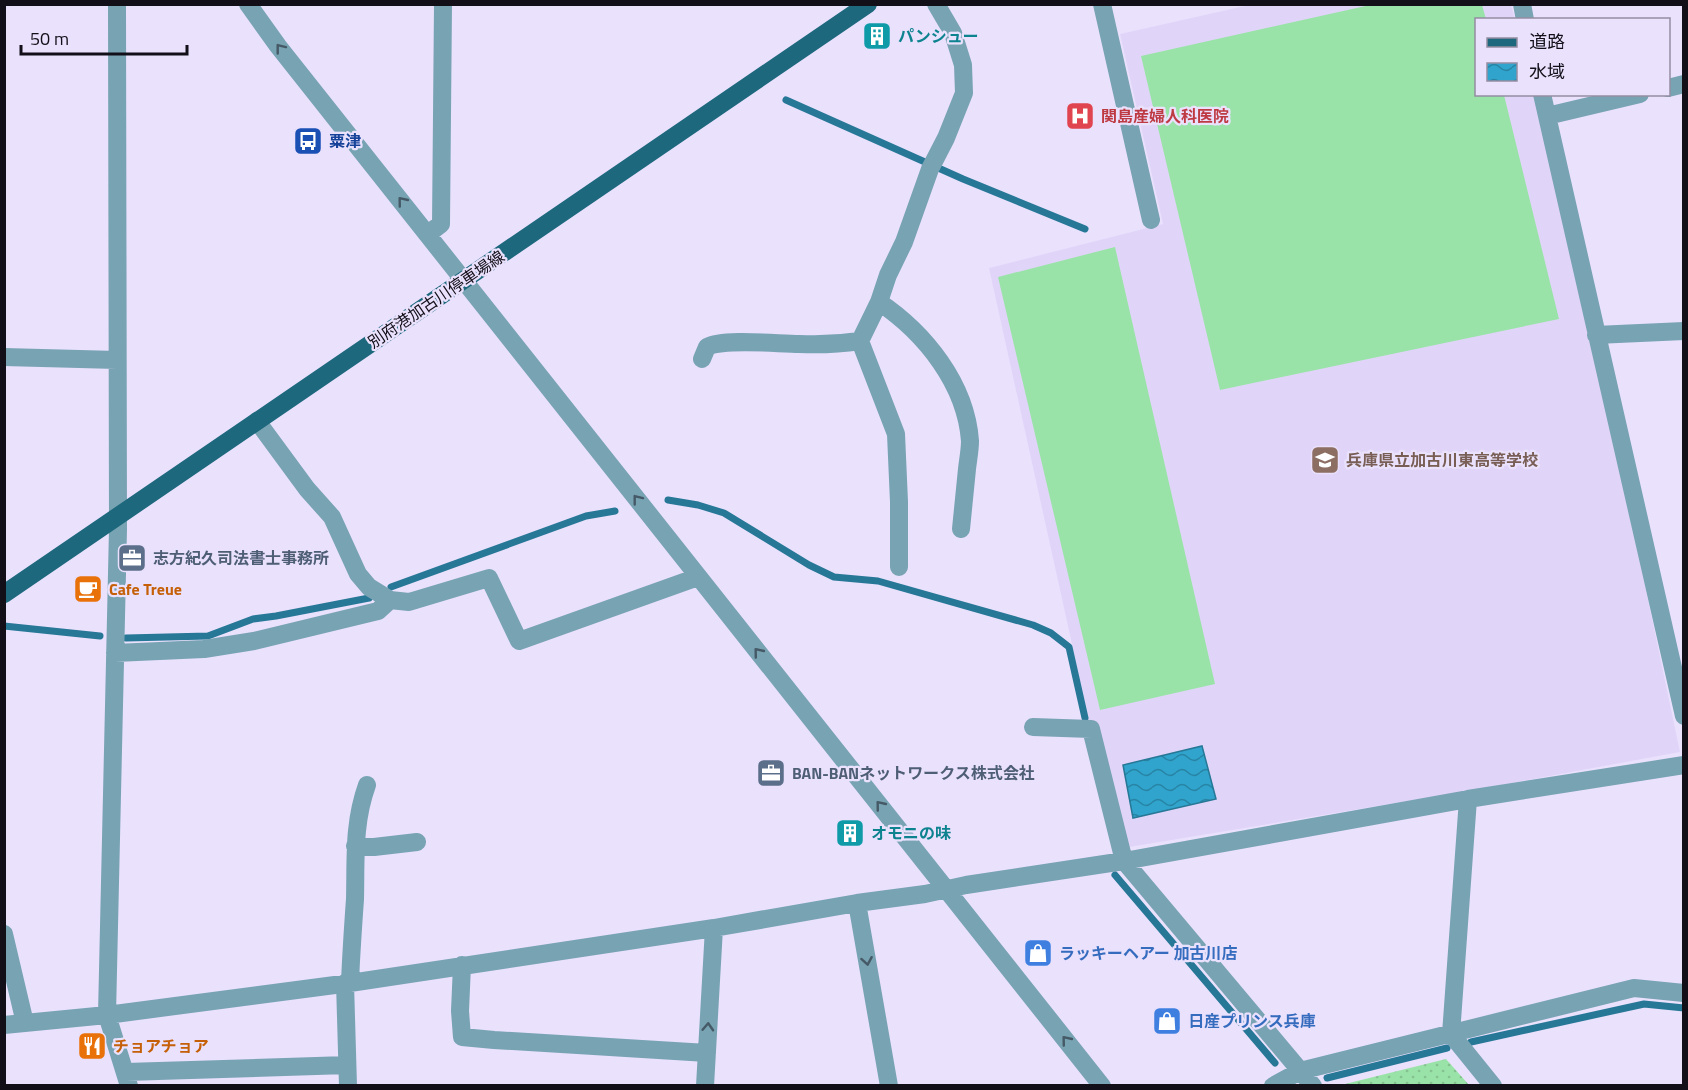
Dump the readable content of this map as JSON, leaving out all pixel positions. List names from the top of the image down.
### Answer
{
  "streets": {
    "main road": ["別府港加古川停車場線"]
  },
  "places": {
    "building": ["パンシュー", "オモニの味"],
    "hospital": ["関島産婦人科医院"],
    "bus stop": ["粟津"],
    "school or university": ["兵庫県立加古川東高等学校"],
    "office": ["志方紀久司法書士事務所", "BAN-BANネットワークス株式会社"],
    "cafe": ["Cafe Treue"],
    "shop": ["ラッキーヘアー 加古川店", "日産プリンス兵庫"],
    "restaurant": ["チョアチョア"]
  },
  "legend": ["道路", "水域"],
  "scale_bar": "50 m"
}
